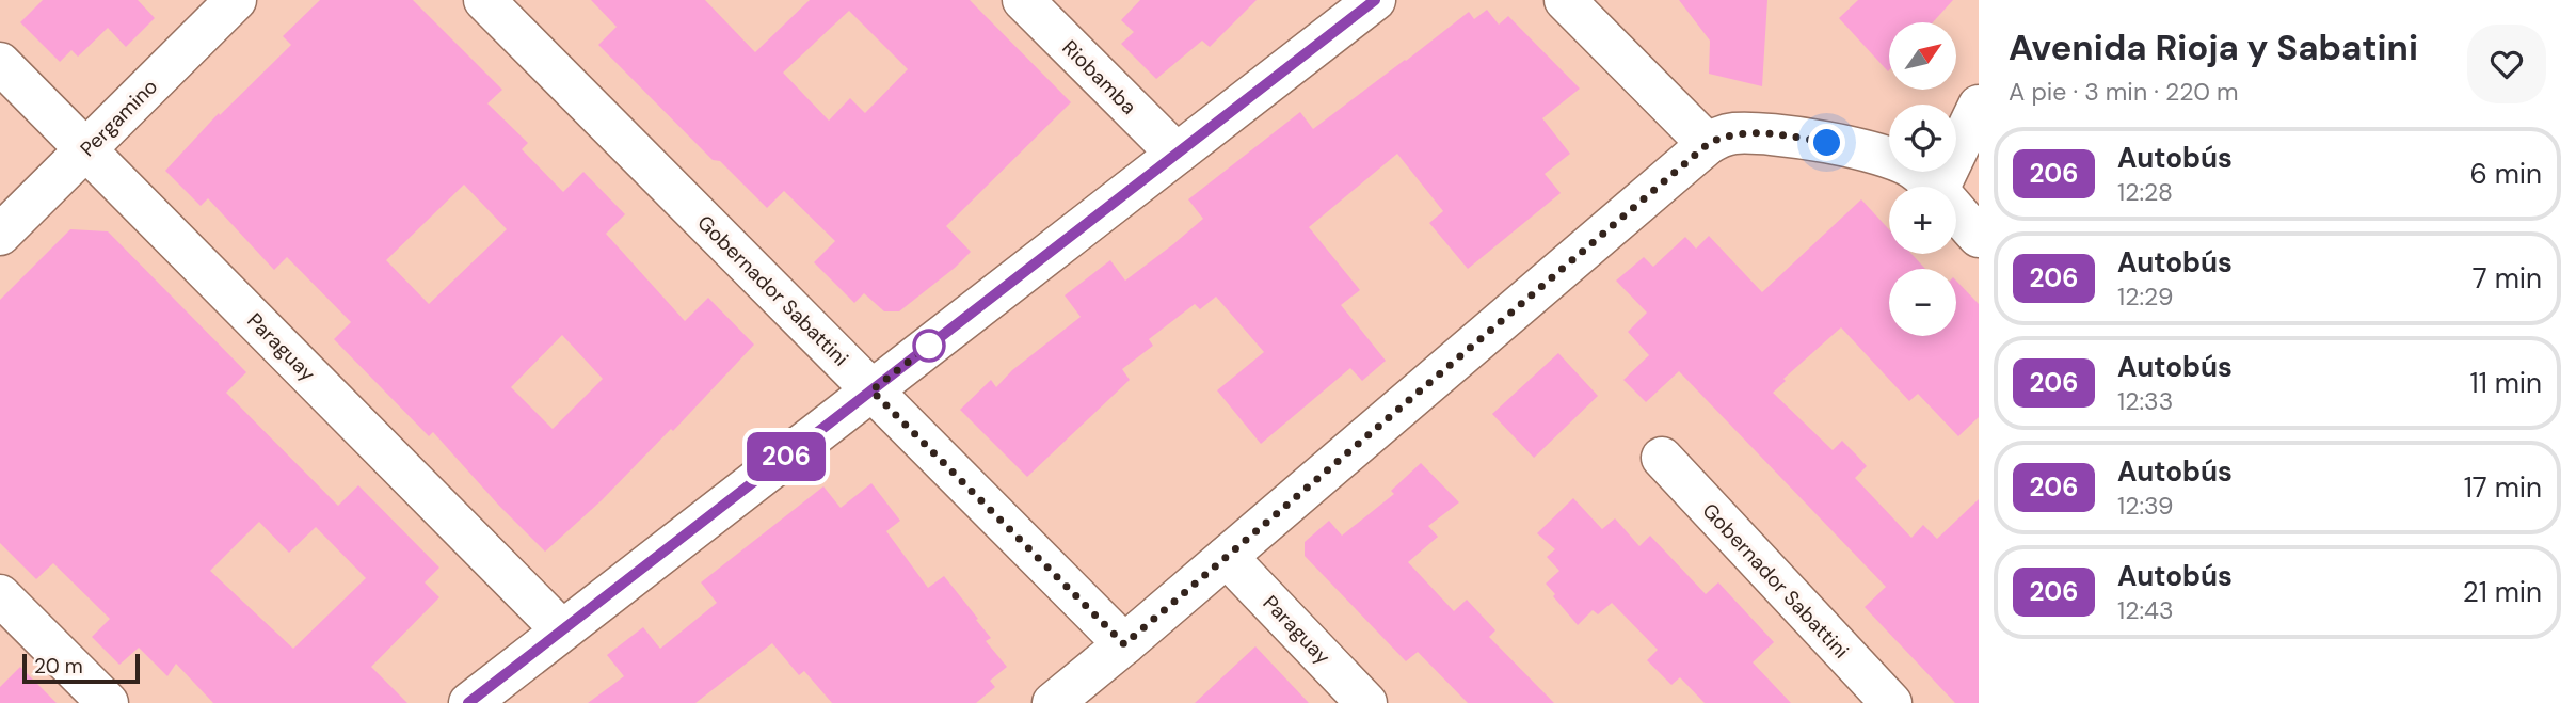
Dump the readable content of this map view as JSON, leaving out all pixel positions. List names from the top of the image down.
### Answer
{
  "streets": {
    "street": [
      "Riobamba",
      "Pergamino",
      "Gobernador Sabattini",
      "Paraguay"
    ]
  },
  "crossings": [
    ["Pergamino", "Paraguay"]
  ],
  "lines": ["bus line 206"],
  "scale_bar": "20 m",
  "north": "top right",
  "page": {
    "on_map": "206",
    "heading": ["Avenida Rioja y Sabatini", "A pie · 3 min · 220 m"],
    "map_buttons": ["+", "−"],
    "list": [
      {
        "mark": "206",
        "name": "Autobús",
        "note": "12:28",
        "value": "6 min"
      },
      {
        "mark": "206",
        "name": "Autobús",
        "note": "12:29",
        "value": "7 min"
      },
      {
        "mark": "206",
        "name": "Autobús",
        "note": "12:33",
        "value": "11 min"
      },
      {
        "mark": "206",
        "name": "Autobús",
        "note": "12:39",
        "value": "17 min"
      },
      {
        "mark": "206",
        "name": "Autobús",
        "note": "12:43",
        "value": "21 min"
      }
    ],
    "scale": "20 m"
  }
}
